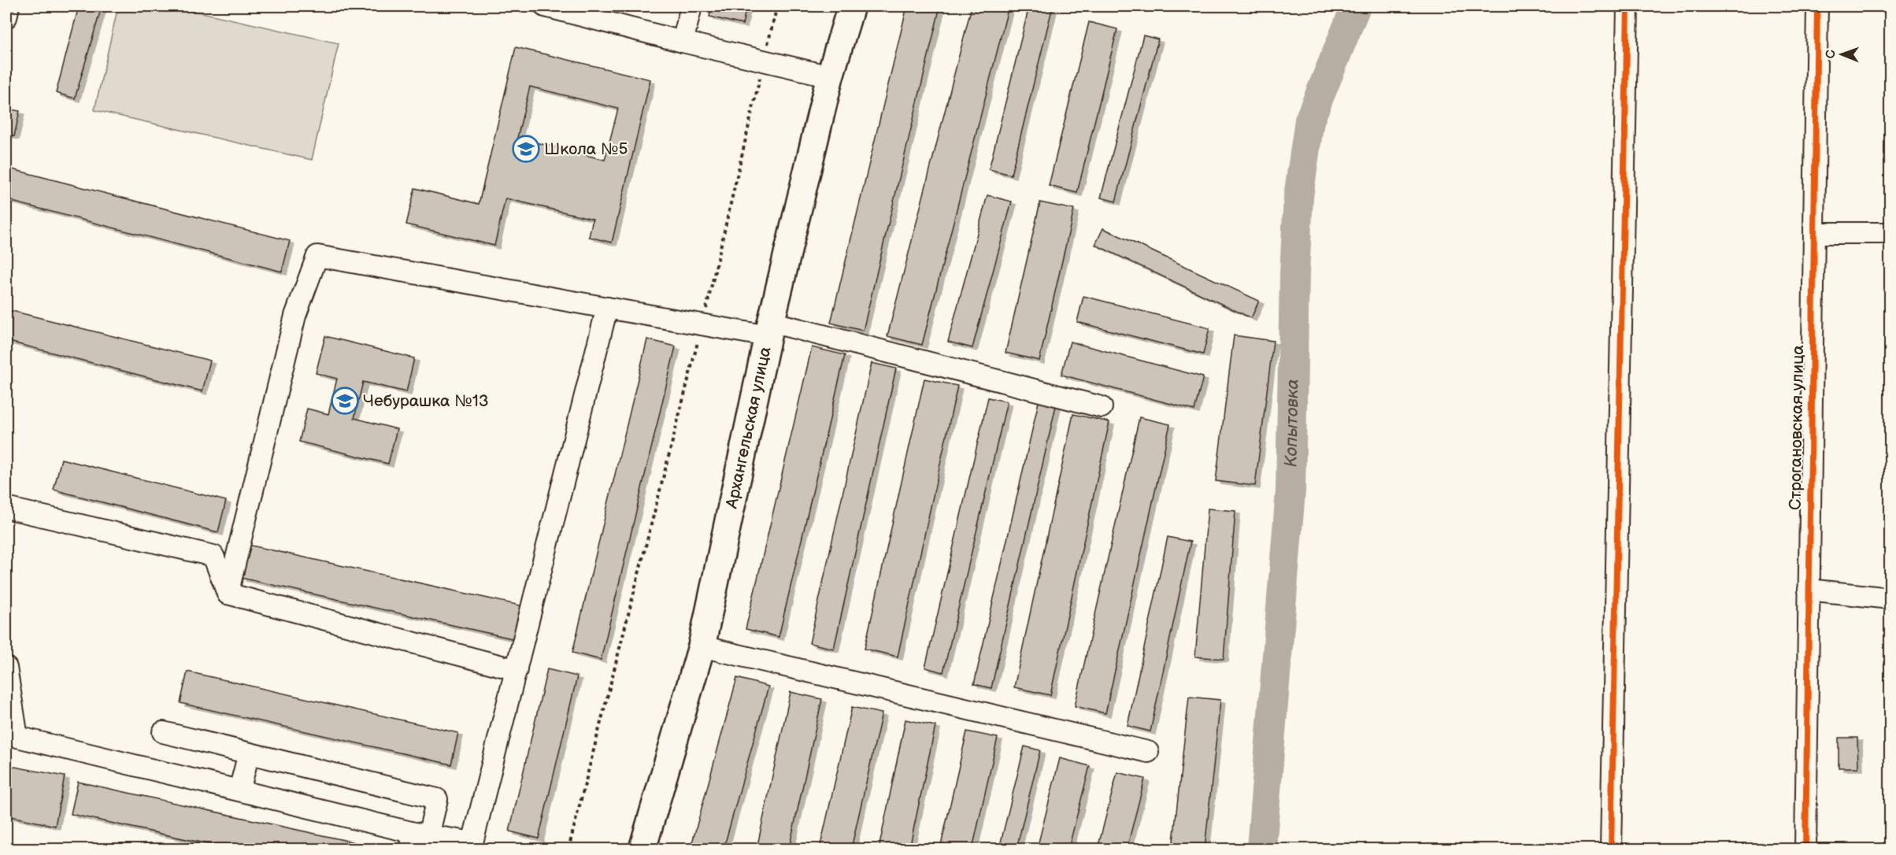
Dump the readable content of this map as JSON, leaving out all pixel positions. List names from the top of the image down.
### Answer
{
  "streets": {
    "main road": ["Архангельская улица"],
    "street": ["Строгановская улица"]
  },
  "water": ["Копытовка"],
  "places": {
    "school or university": ["Школа №5", "Чебурашка №13"]
  },
  "north": "left"
}
